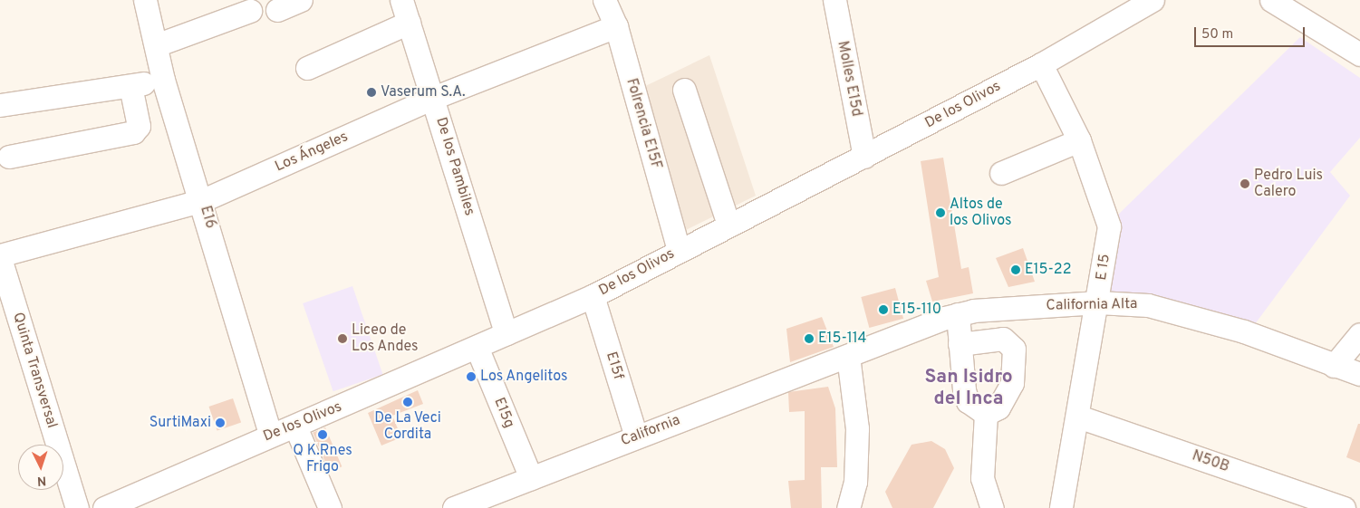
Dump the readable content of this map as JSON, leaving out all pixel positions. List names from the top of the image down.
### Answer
{
  "streets": {
    "street": [
      "Molles E15d",
      "De los Olivos",
      "Folrencia E15F",
      "Los Ángeles",
      "De los Pambiles",
      "E16",
      "E 15",
      "California Alta",
      "E15f",
      "Quinta Transversal",
      "E15g",
      "California",
      "N50B"
    ]
  },
  "crossings": [
    ["Molles E15d", "De los Olivos"],
    ["De los Olivos", "Folrencia E15F"],
    ["De los Olivos", "De los Pambiles"],
    ["De los Olivos", "E16"],
    ["De los Olivos", "E 15"],
    ["De los Olivos", "E15f"],
    ["De los Olivos", "E15g"],
    ["Folrencia E15F", "Los Ángeles"],
    ["Los Ángeles", "De los Pambiles"],
    ["Los Ángeles", "E16"],
    ["Los Ángeles", "Quinta Transversal"],
    ["E 15", "California Alta"],
    ["E 15", "N50B"],
    ["California Alta", "California"],
    ["E15f", "California"],
    ["E15g", "California"]
  ],
  "districts": ["San Isidro del Inca"],
  "places": [
    "Vaserum S.A.",
    "Pedro Luis Calero",
    "Altos de los Olivos",
    "E15-22",
    "E15-110",
    "Liceo de Los Andes",
    "E15-114",
    "Los Angelitos",
    "De La Veci Cordita",
    "SurtiMaxi",
    "Q K.Rnes Frigo"
  ],
  "scale_bar": "50 m",
  "north": "bottom"
}
